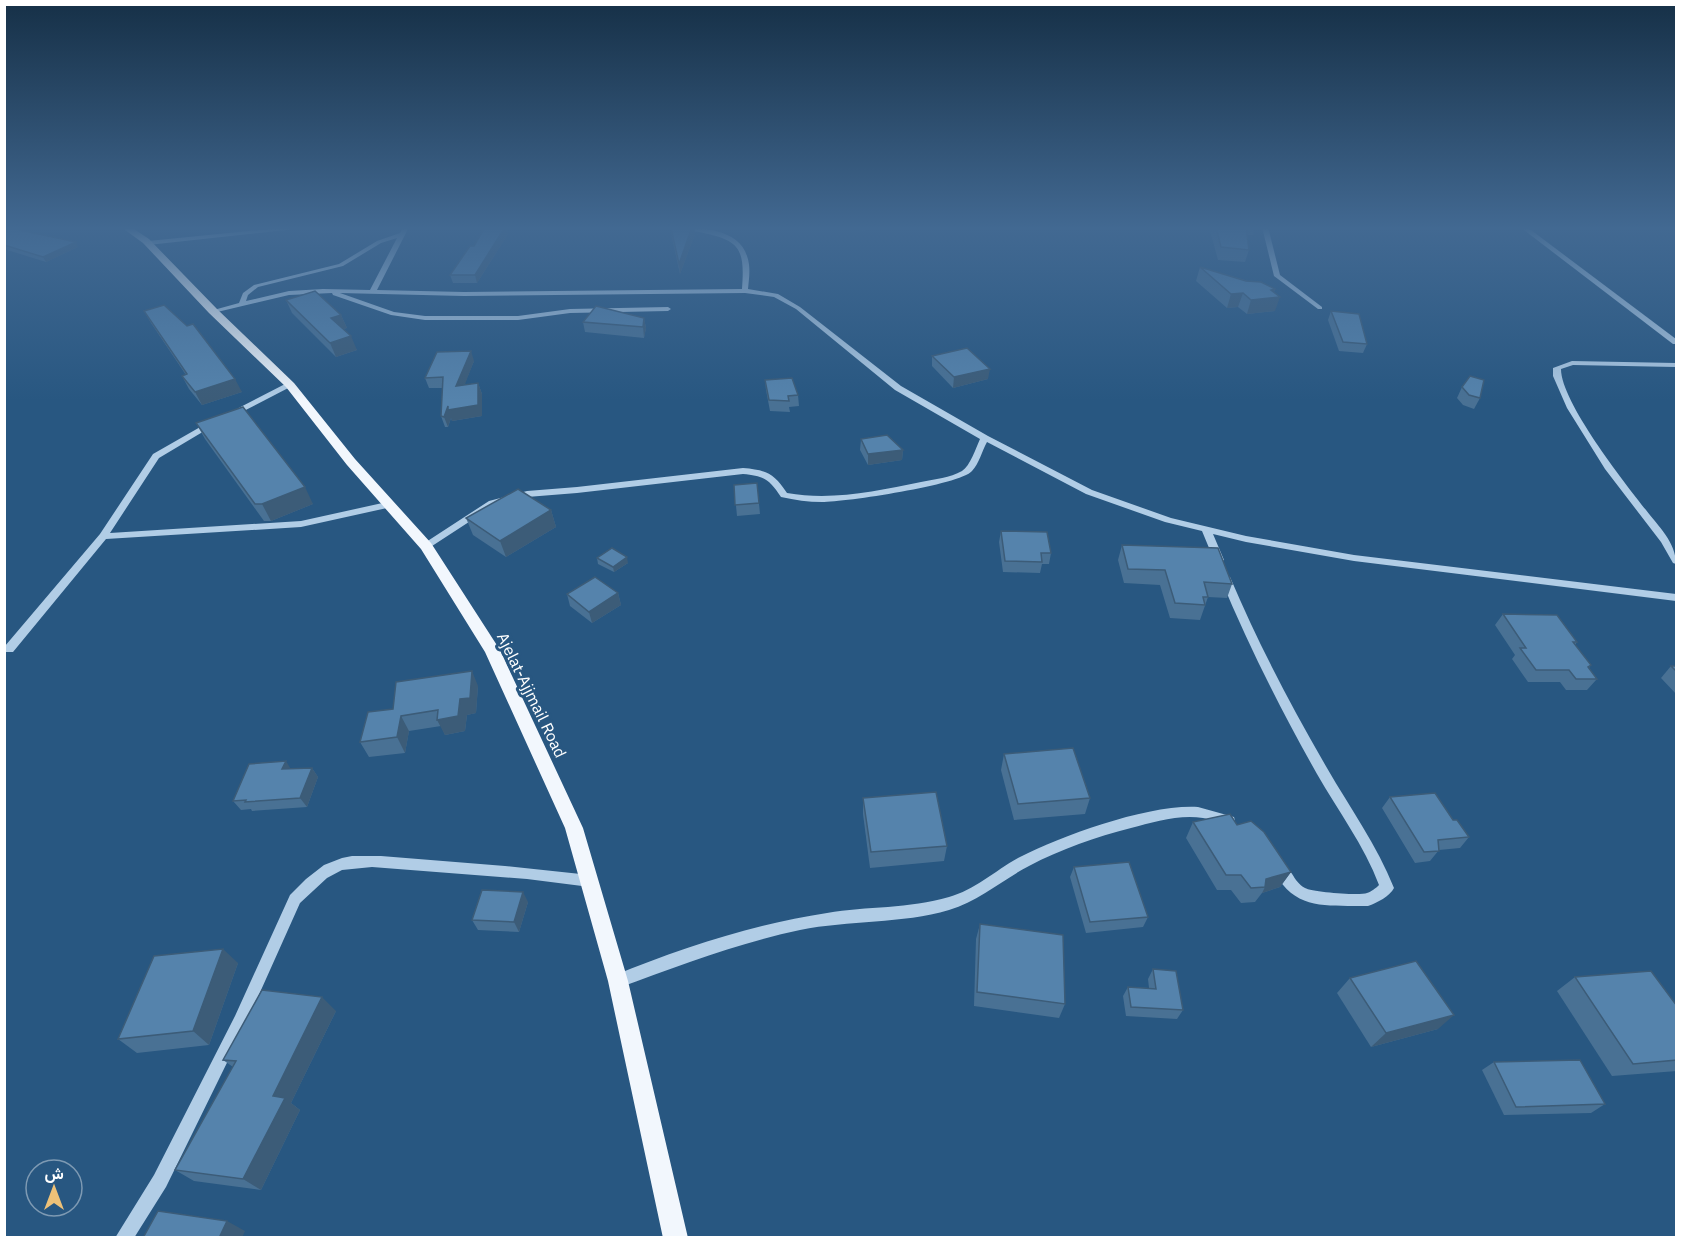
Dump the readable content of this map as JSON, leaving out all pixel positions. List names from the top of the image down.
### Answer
{
  "streets": {
    "main road": ["Ajelat-Ajjmail Road"]
  },
  "north": "top"
}
